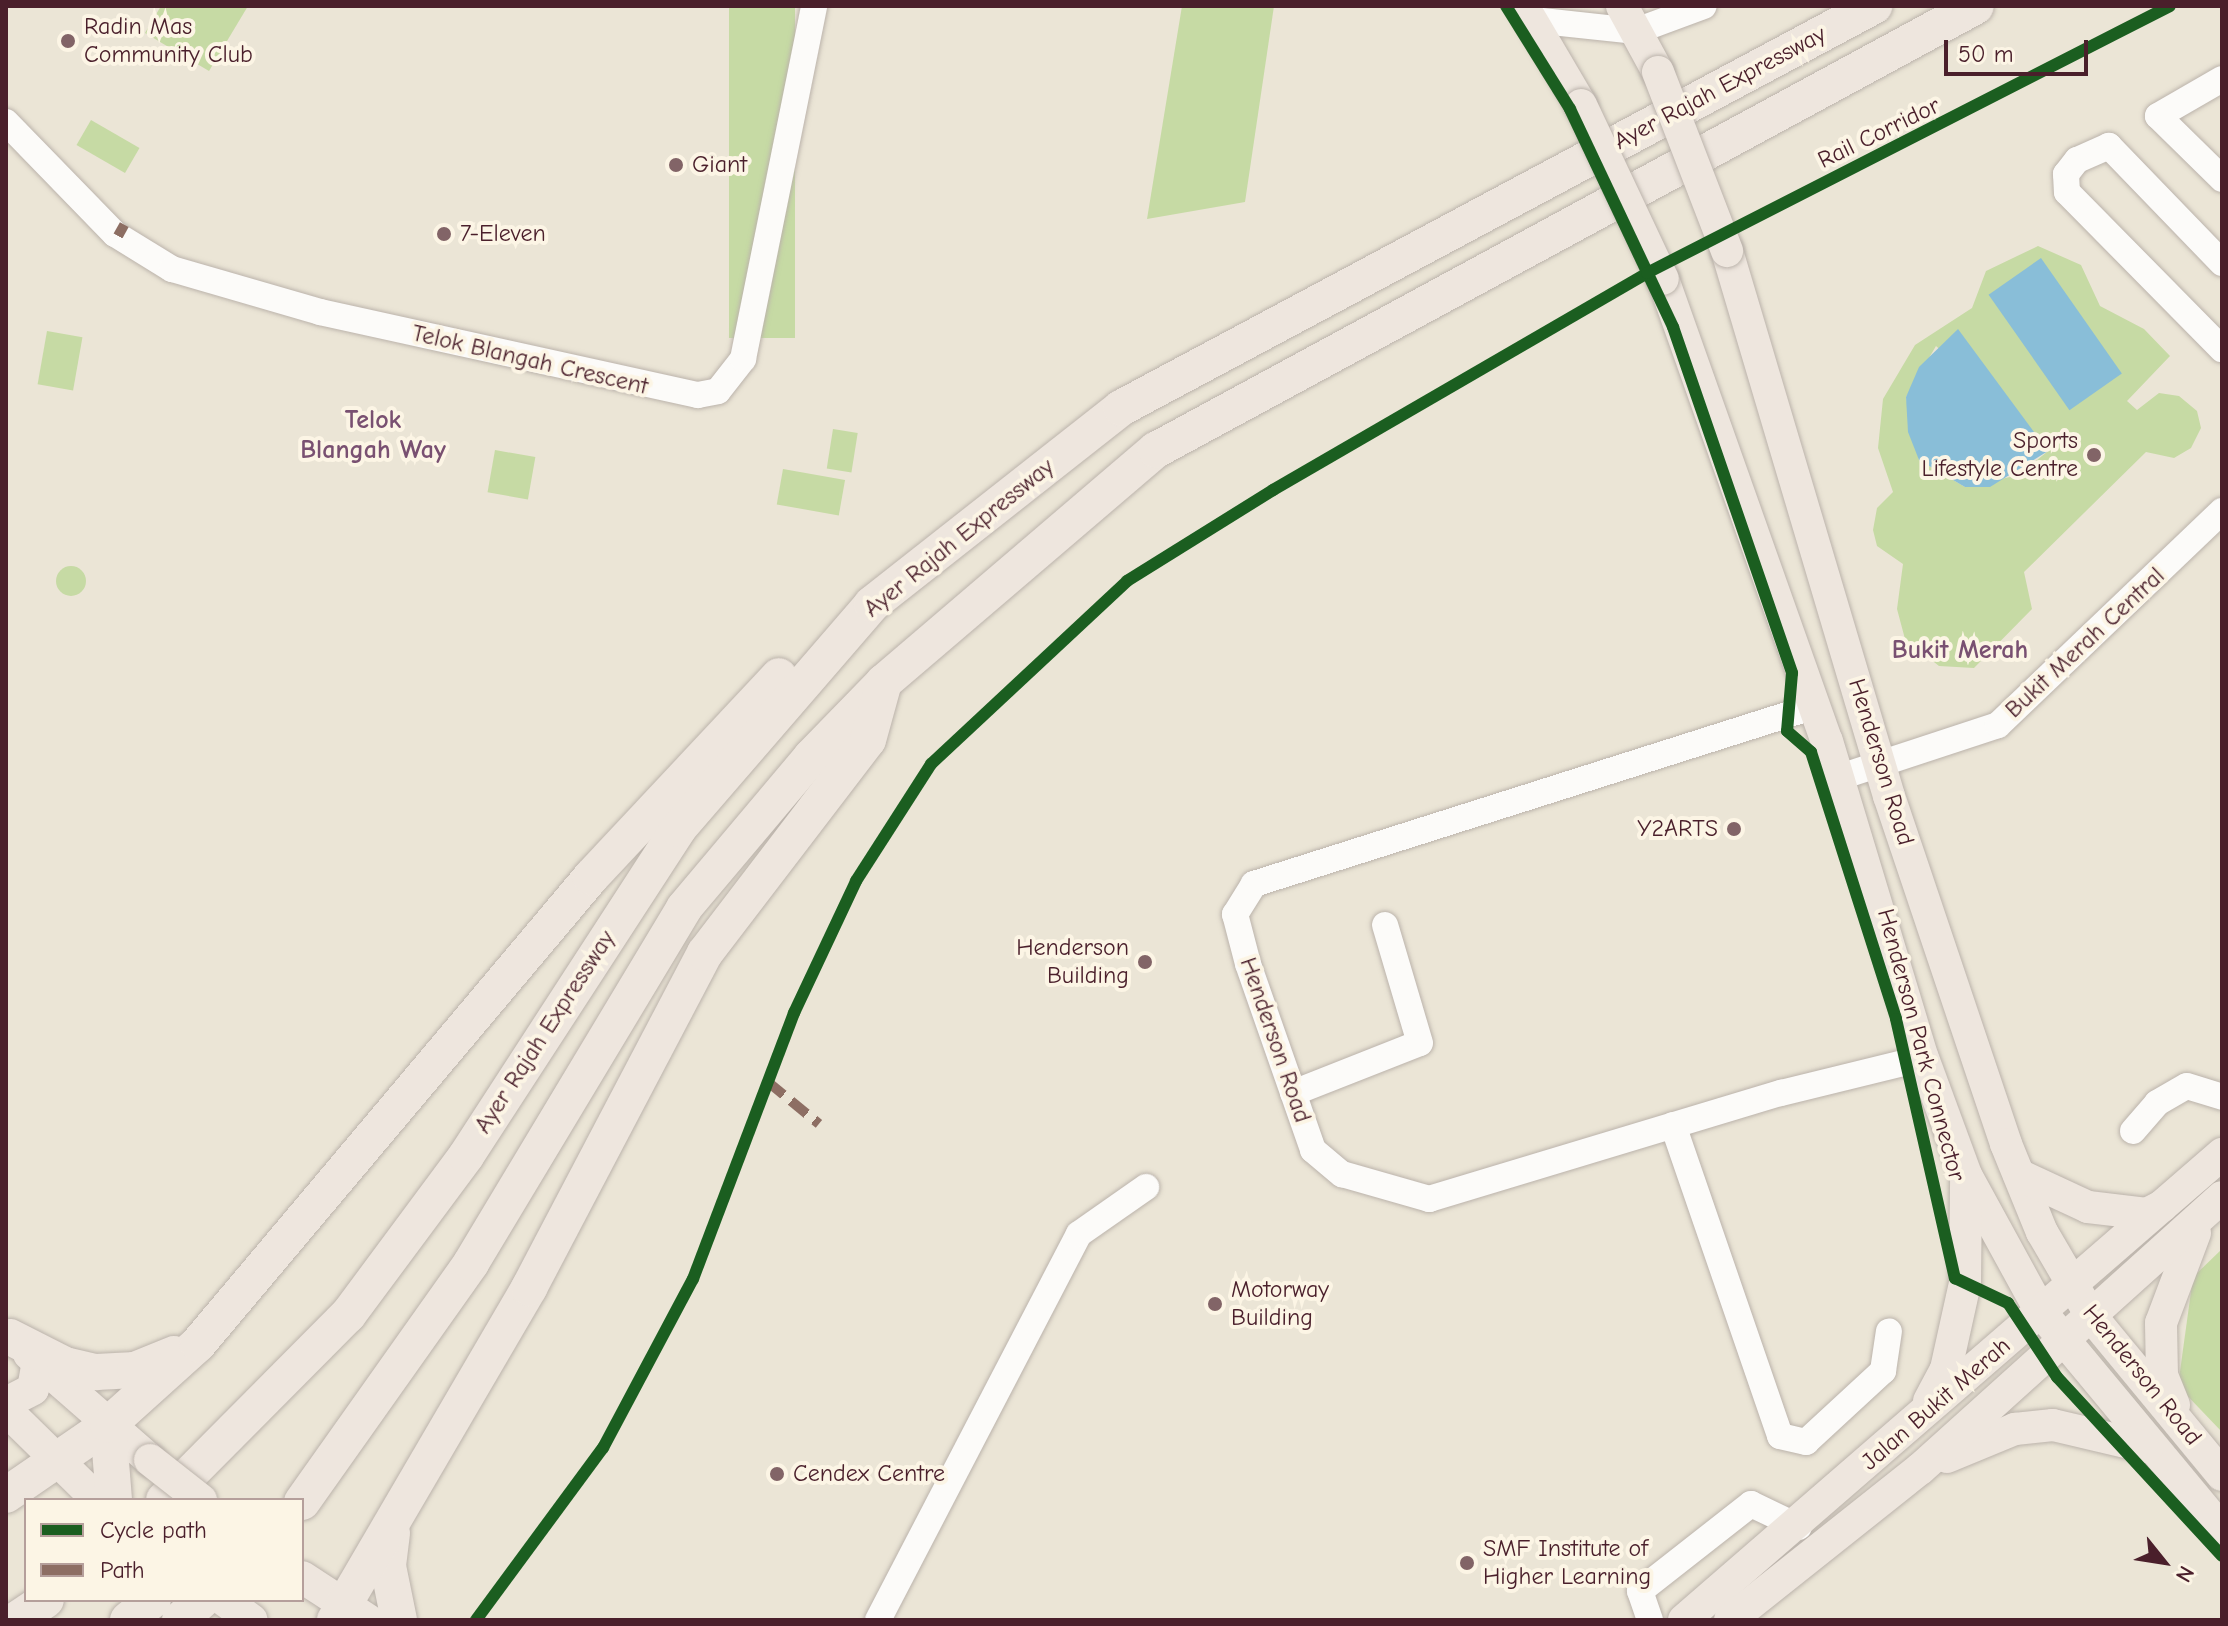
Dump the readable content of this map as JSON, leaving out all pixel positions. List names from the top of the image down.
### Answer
{
  "streets": {
    "highway": ["Ayer Rajah Expressway"],
    "main road": ["Henderson Road", "Jalan Bukit Merah"],
    "street": ["Telok Blangah Crescent", "Bukit Merah Central"],
    "cycle path": ["Rail Corridor", "Henderson Park Connector"]
  },
  "crossings": [
    ["Bukit Merah Central", "Henderson Road"],
    ["Henderson Road", "Jalan Bukit Merah"]
  ],
  "districts": ["Telok Blangah Way", "Bukit Merah"],
  "places": [
    "Radin Mas Community Club",
    "Giant",
    "7-Eleven",
    "Sports Lifestyle Centre",
    "Y2ARTS",
    "Henderson Building",
    "Motorway Building",
    "Cendex Centre",
    "SMF Institute of Higher Learning"
  ],
  "legend": ["Cycle path", "Path"],
  "scale_bar": "50 m",
  "north": "bottom right"
}
